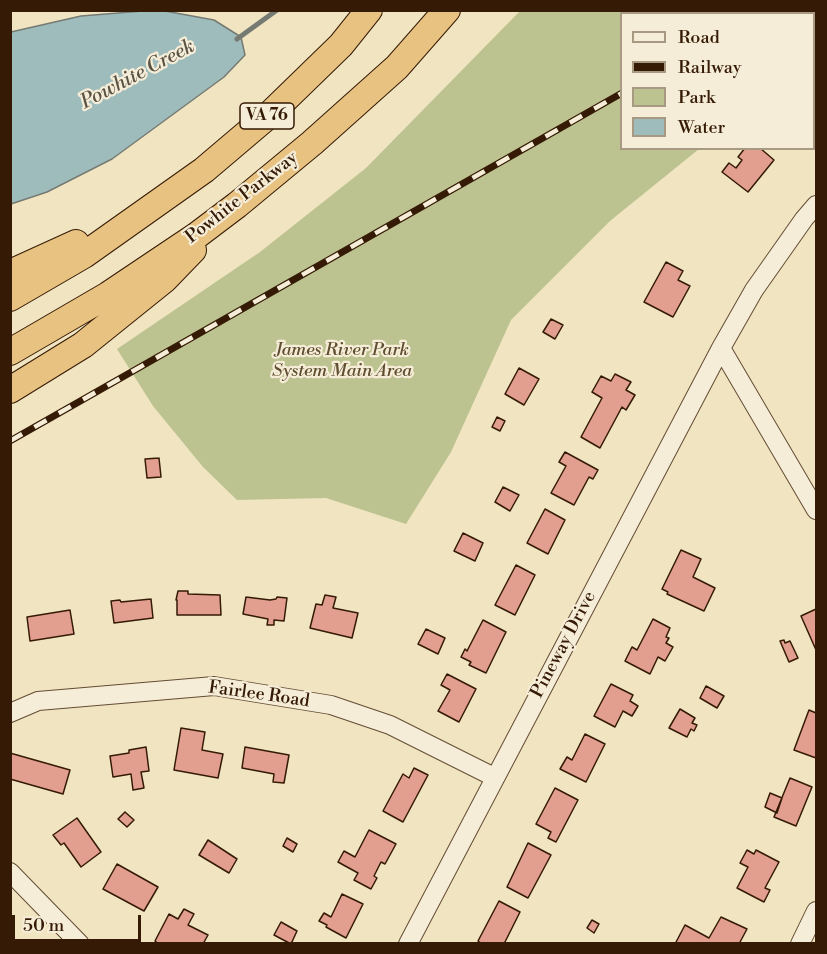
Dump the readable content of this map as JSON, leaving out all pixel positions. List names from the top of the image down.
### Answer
{
  "streets": {
    "highway": ["VA 76", "Powhite Parkway"],
    "street": ["Pineway Drive", "Fairlee Road"]
  },
  "crossings": [
    ["Pineway Drive", "Fairlee Road"]
  ],
  "water": ["Powhite Creek"],
  "parks": ["James River Park System Main Area"],
  "legend": [
    "Road",
    "Railway",
    "Park",
    "Water"
  ],
  "scale_bar": "50 m"
}
